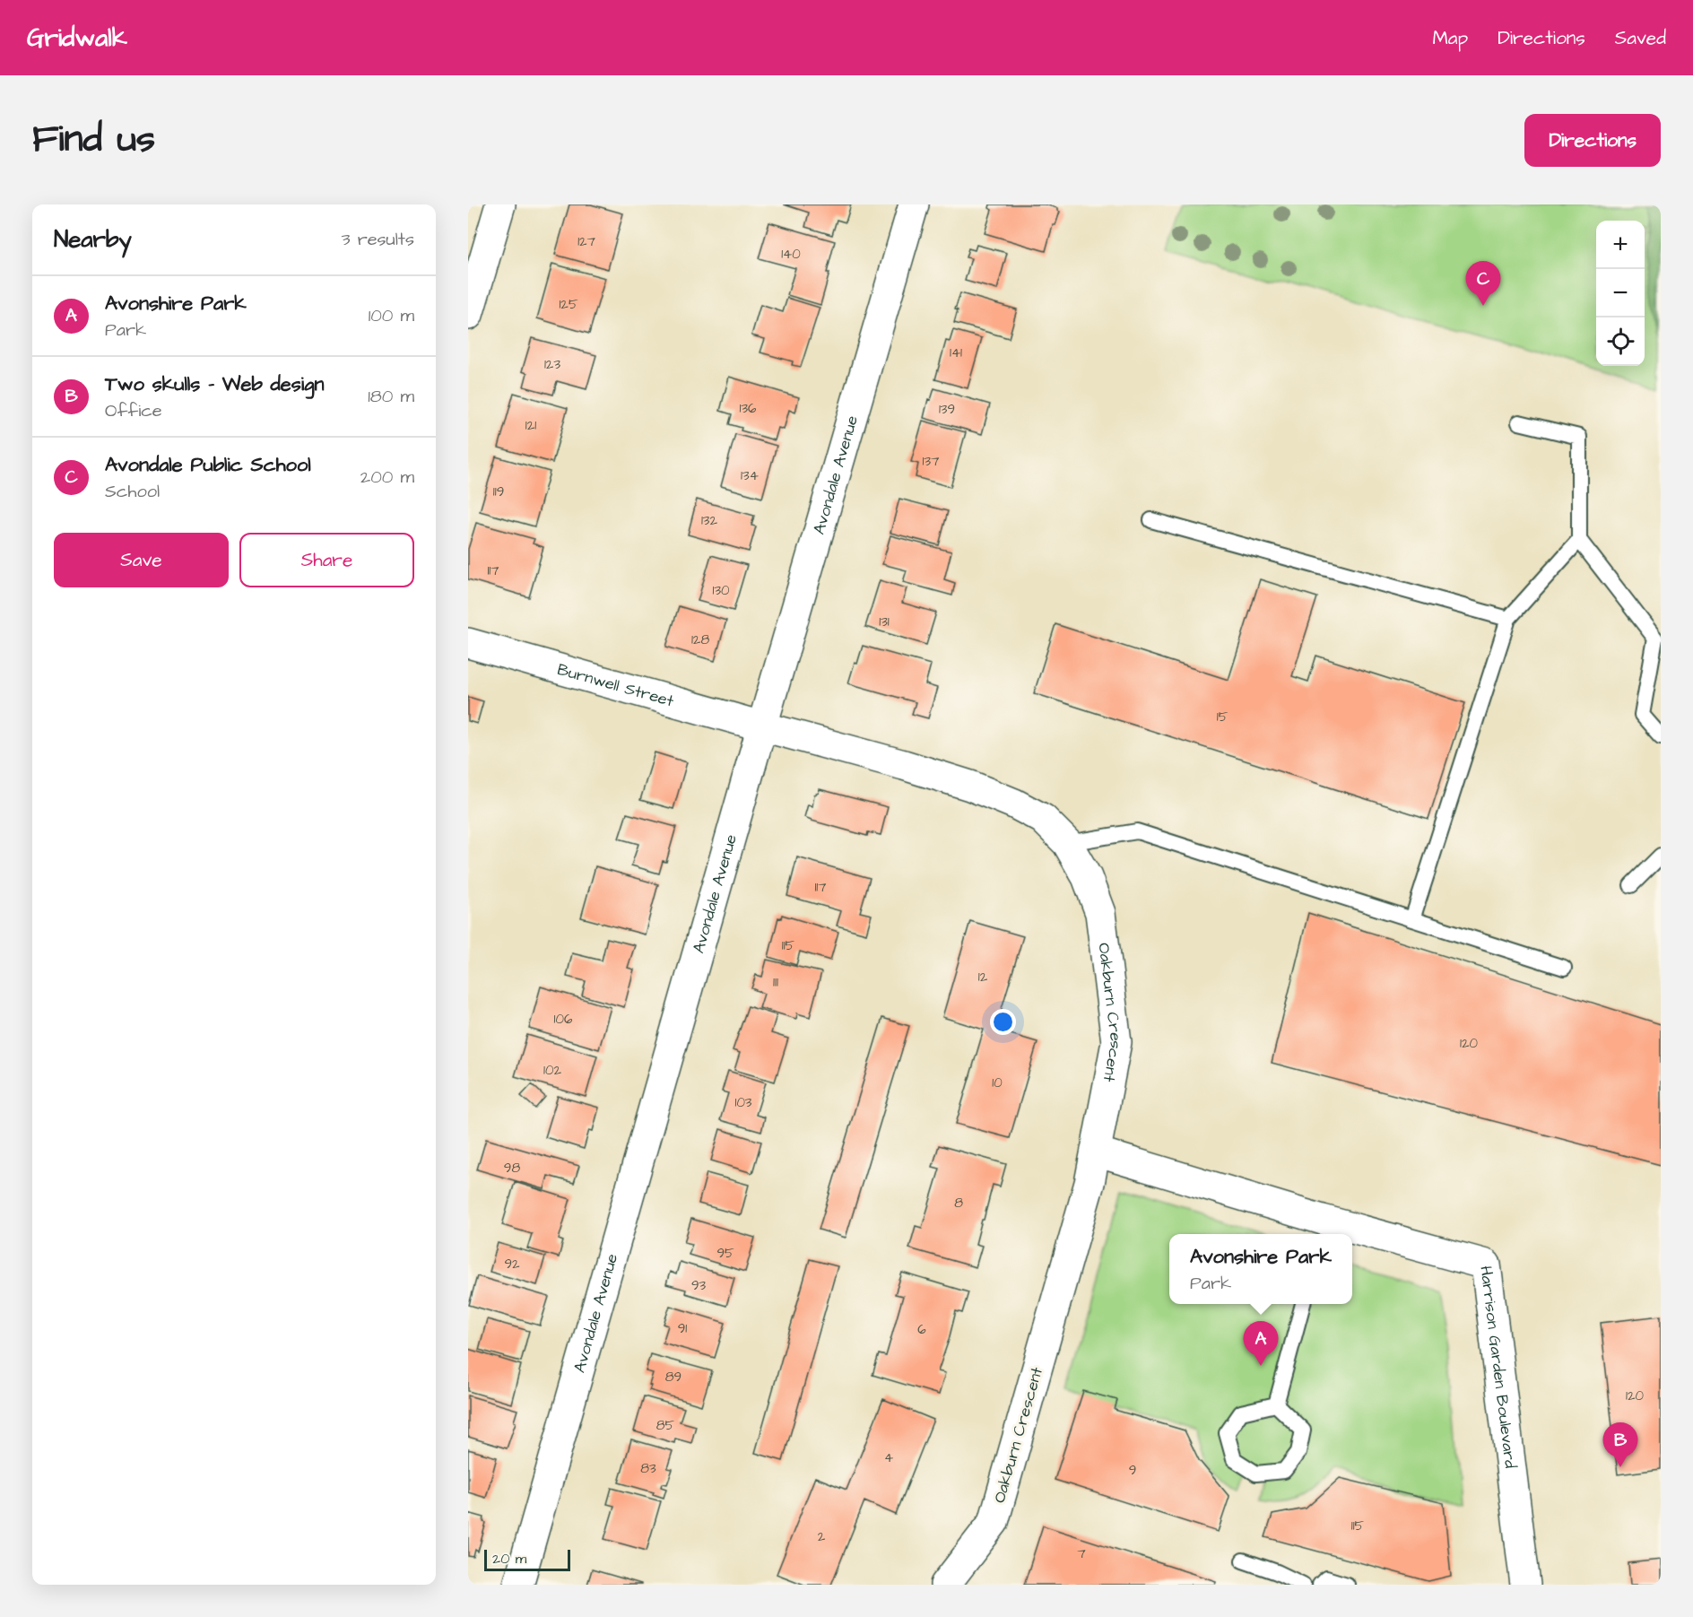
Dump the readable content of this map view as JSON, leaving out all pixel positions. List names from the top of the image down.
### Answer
{
  "streets": {
    "street": [
      "Avondale Avenue",
      "Burnwell Street",
      "Oakburn Crescent",
      "Harrison Garden Boulevard"
    ]
  },
  "crossings": [
    ["Avondale Avenue", "Burnwell Street"],
    ["Avondale Avenue", "Oakburn Crescent"],
    ["Burnwell Street", "Oakburn Crescent"],
    ["Oakburn Crescent", "Harrison Garden Boulevard"]
  ],
  "house_numbers": [
    "127",
    "140",
    "125",
    "141",
    "123",
    "136",
    "139",
    "121",
    "137",
    "134",
    "119",
    "132",
    "117",
    "130",
    "131",
    "128",
    "15",
    "117",
    "115",
    "12",
    "111",
    "106",
    "120",
    "102",
    "10",
    "103",
    "98",
    "8",
    "95",
    "92",
    "93",
    "91",
    "6",
    "89",
    "120",
    "85",
    "4",
    "83",
    "9",
    "115",
    "2",
    "7"
  ],
  "scale_bar": "20 m",
  "page": {
    "header": "Gridwalk",
    "nav": ["Map", "Directions", "Saved"],
    "title": "Find us",
    "buttons": [
      "Directions",
      ["Save", "Share"]
    ],
    "heading": ["Nearby", "3 results"],
    "map_buttons": ["+", "−"],
    "pins": ["C", "A", "B"],
    "list": [
      {
        "mark": "A",
        "name": "Avonshire Park",
        "note": "Park",
        "value": "100 m"
      },
      {
        "mark": "B",
        "name": "Two skulls - Web design",
        "note": "Office",
        "value": "180 m"
      },
      {
        "mark": "C",
        "name": "Avondale Public School",
        "note": "School",
        "value": "200 m"
      }
    ],
    "popup": ["Avonshire Park", "Park"],
    "scale": "20 m"
  }
}
